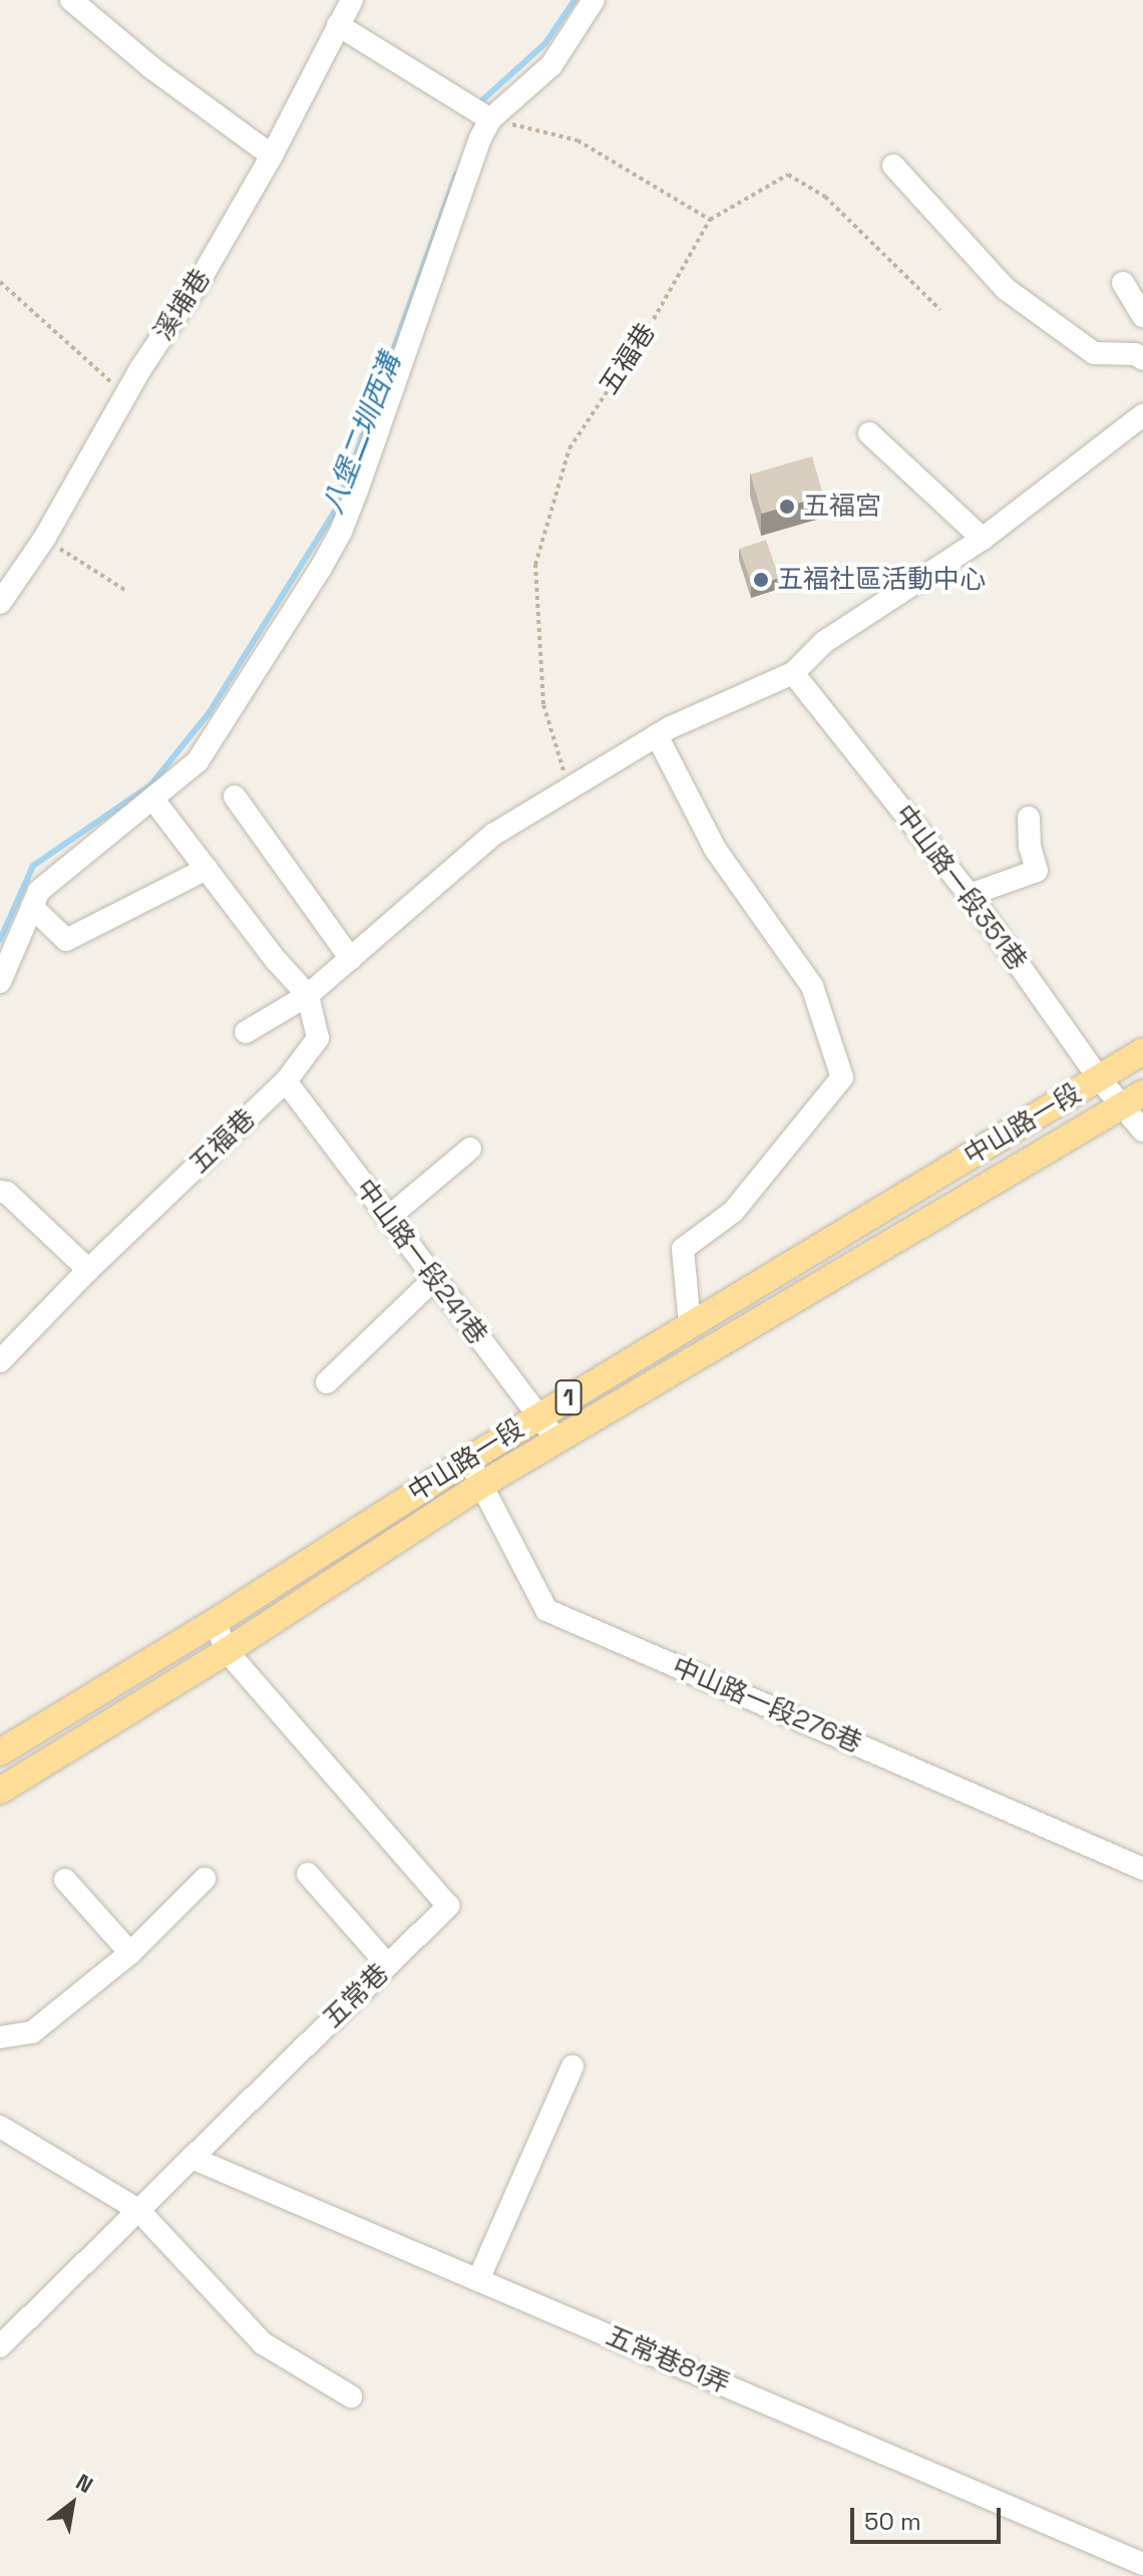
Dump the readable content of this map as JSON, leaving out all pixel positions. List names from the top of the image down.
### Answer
{
  "streets": {
    "main road": ["中山路一段", "1"],
    "street": [
      "溪埔巷",
      "五福巷",
      "中山路一段351巷",
      "中山路一段241巷",
      "中山路一段276巷",
      "五常巷",
      "五常巷81弄"
    ]
  },
  "crossings": [
    ["五福巷", "中山路一段241巷"],
    ["中山路一段351巷", "中山路一段"],
    ["中山路一段", "中山路一段241巷"],
    ["中山路一段", "中山路一段276巷"],
    ["中山路一段", "五常巷"],
    ["五常巷", "五常巷81弄"]
  ],
  "water": ["八堡二圳西溝"],
  "places": ["五福宮", "五福社區活動中心"],
  "scale_bar": "50 m",
  "north": "top right"
}
